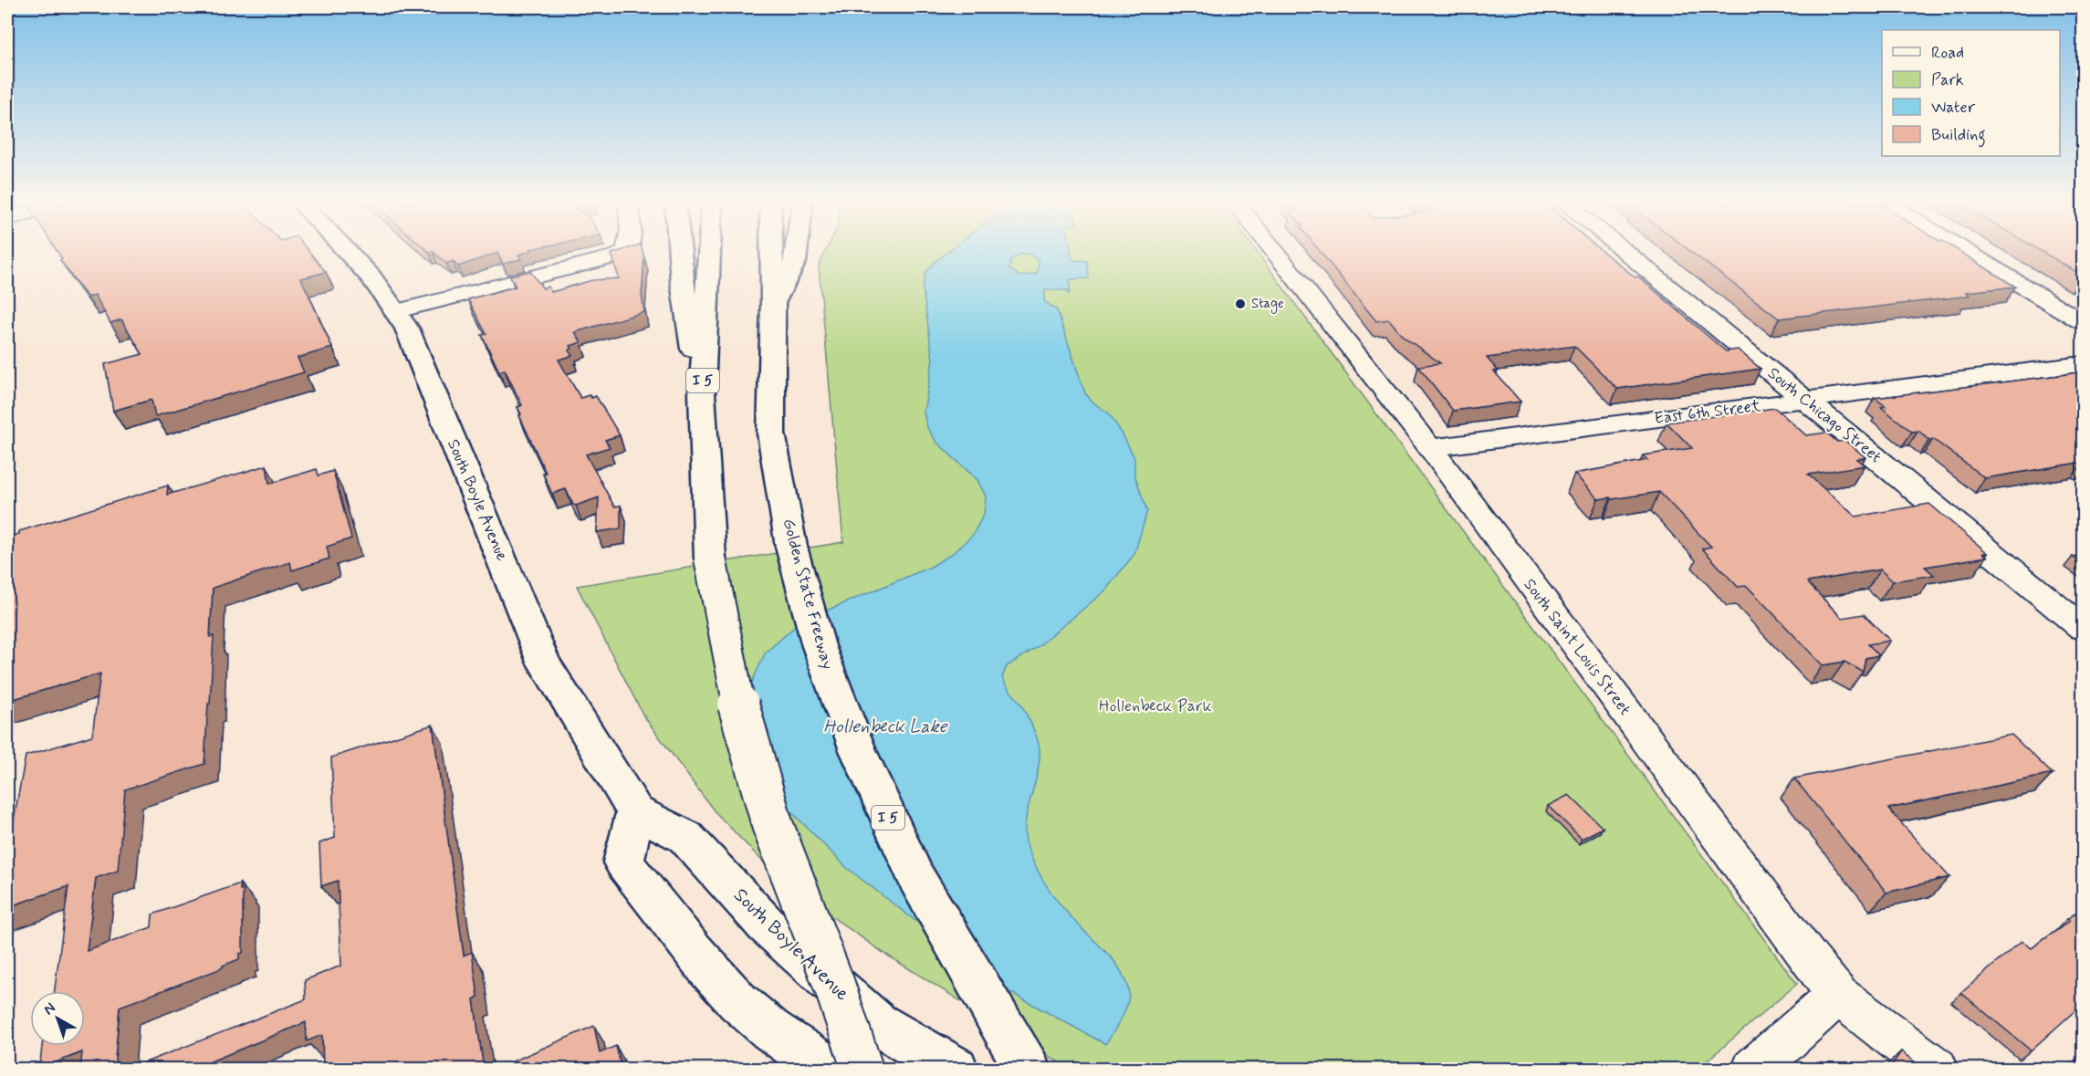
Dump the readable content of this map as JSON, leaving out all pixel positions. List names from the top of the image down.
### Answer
{
  "streets": {
    "main road": ["I 5", "South Boyle Avenue", "Golden State Freeway"],
    "street": ["East 6th Street", "South Chicago Street", "South Saint Louis Street"]
  },
  "crossings": [
    ["East 6th Street", "South Chicago Street"],
    ["East 6th Street", "South Saint Louis Street"]
  ],
  "water": ["Hollenbeck Lake"],
  "parks": ["Hollenbeck Park"],
  "places": ["Stage"],
  "legend": [
    "Road",
    "Park",
    "Water",
    "Building"
  ],
  "north": "top left"
}
